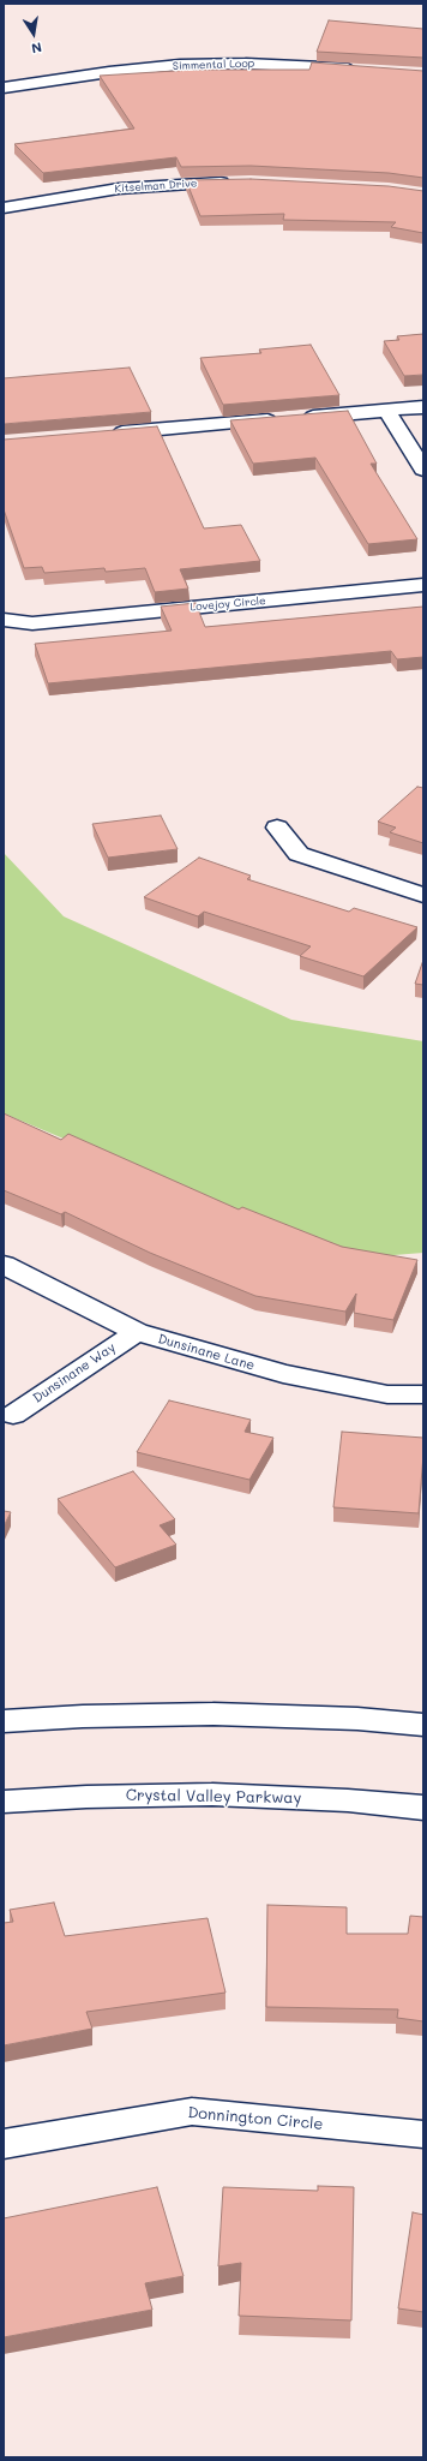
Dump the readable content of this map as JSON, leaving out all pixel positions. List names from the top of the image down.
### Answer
{
  "streets": {
    "street": [
      "Simmental Loop",
      "Kitselman Drive",
      "Lovejoy Circle",
      "Dunsinane Lane",
      "Dunsinane Way",
      "Crystal Valley Parkway",
      "Donnington Circle"
    ]
  },
  "crossings": [
    ["Dunsinane Lane", "Dunsinane Way"]
  ],
  "north": "bottom"
}
